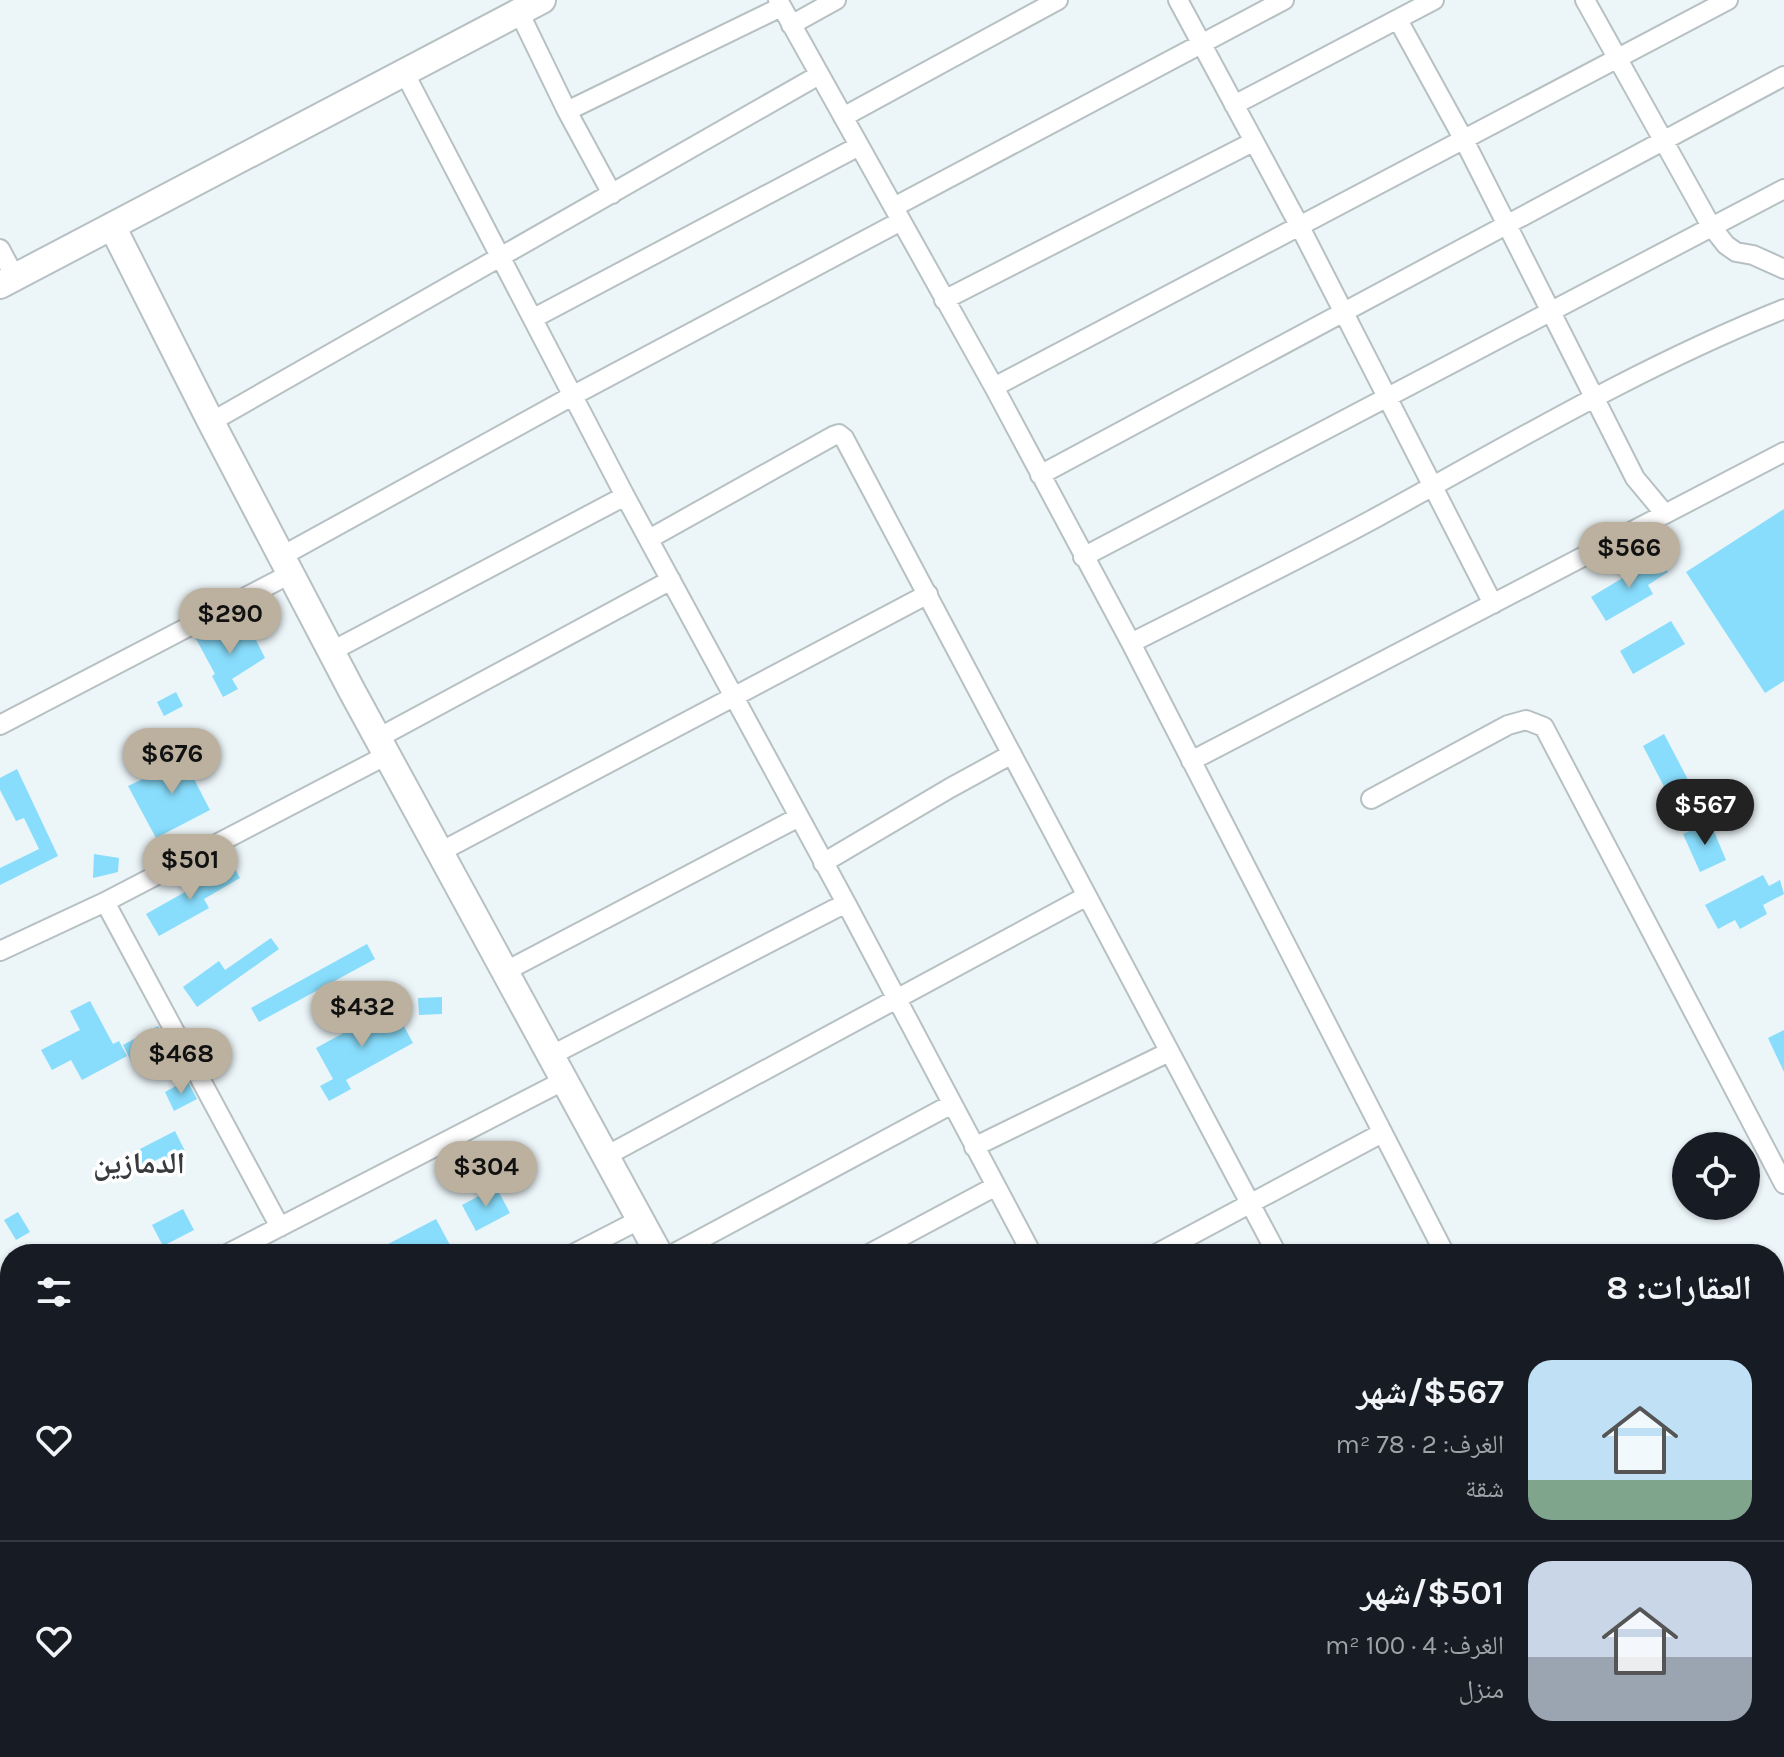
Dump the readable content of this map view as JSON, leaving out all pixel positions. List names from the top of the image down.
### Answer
{
  "districts": ["الدمازين"],
  "page": {
    "price": [
      "$566",
      "$290",
      "$676",
      "$567",
      "$501",
      "$432",
      "$468",
      "$304"
    ],
    "heading": "العقارات: 8",
    "list": [
      {
        "name": "$567/شهر",
        "note": "الغرف: 2 · 78 m² · شقة"
      },
      {
        "name": "$501/شهر",
        "note": "الغرف: 4 · 100 m² · منزل"
      }
    ]
  }
}
